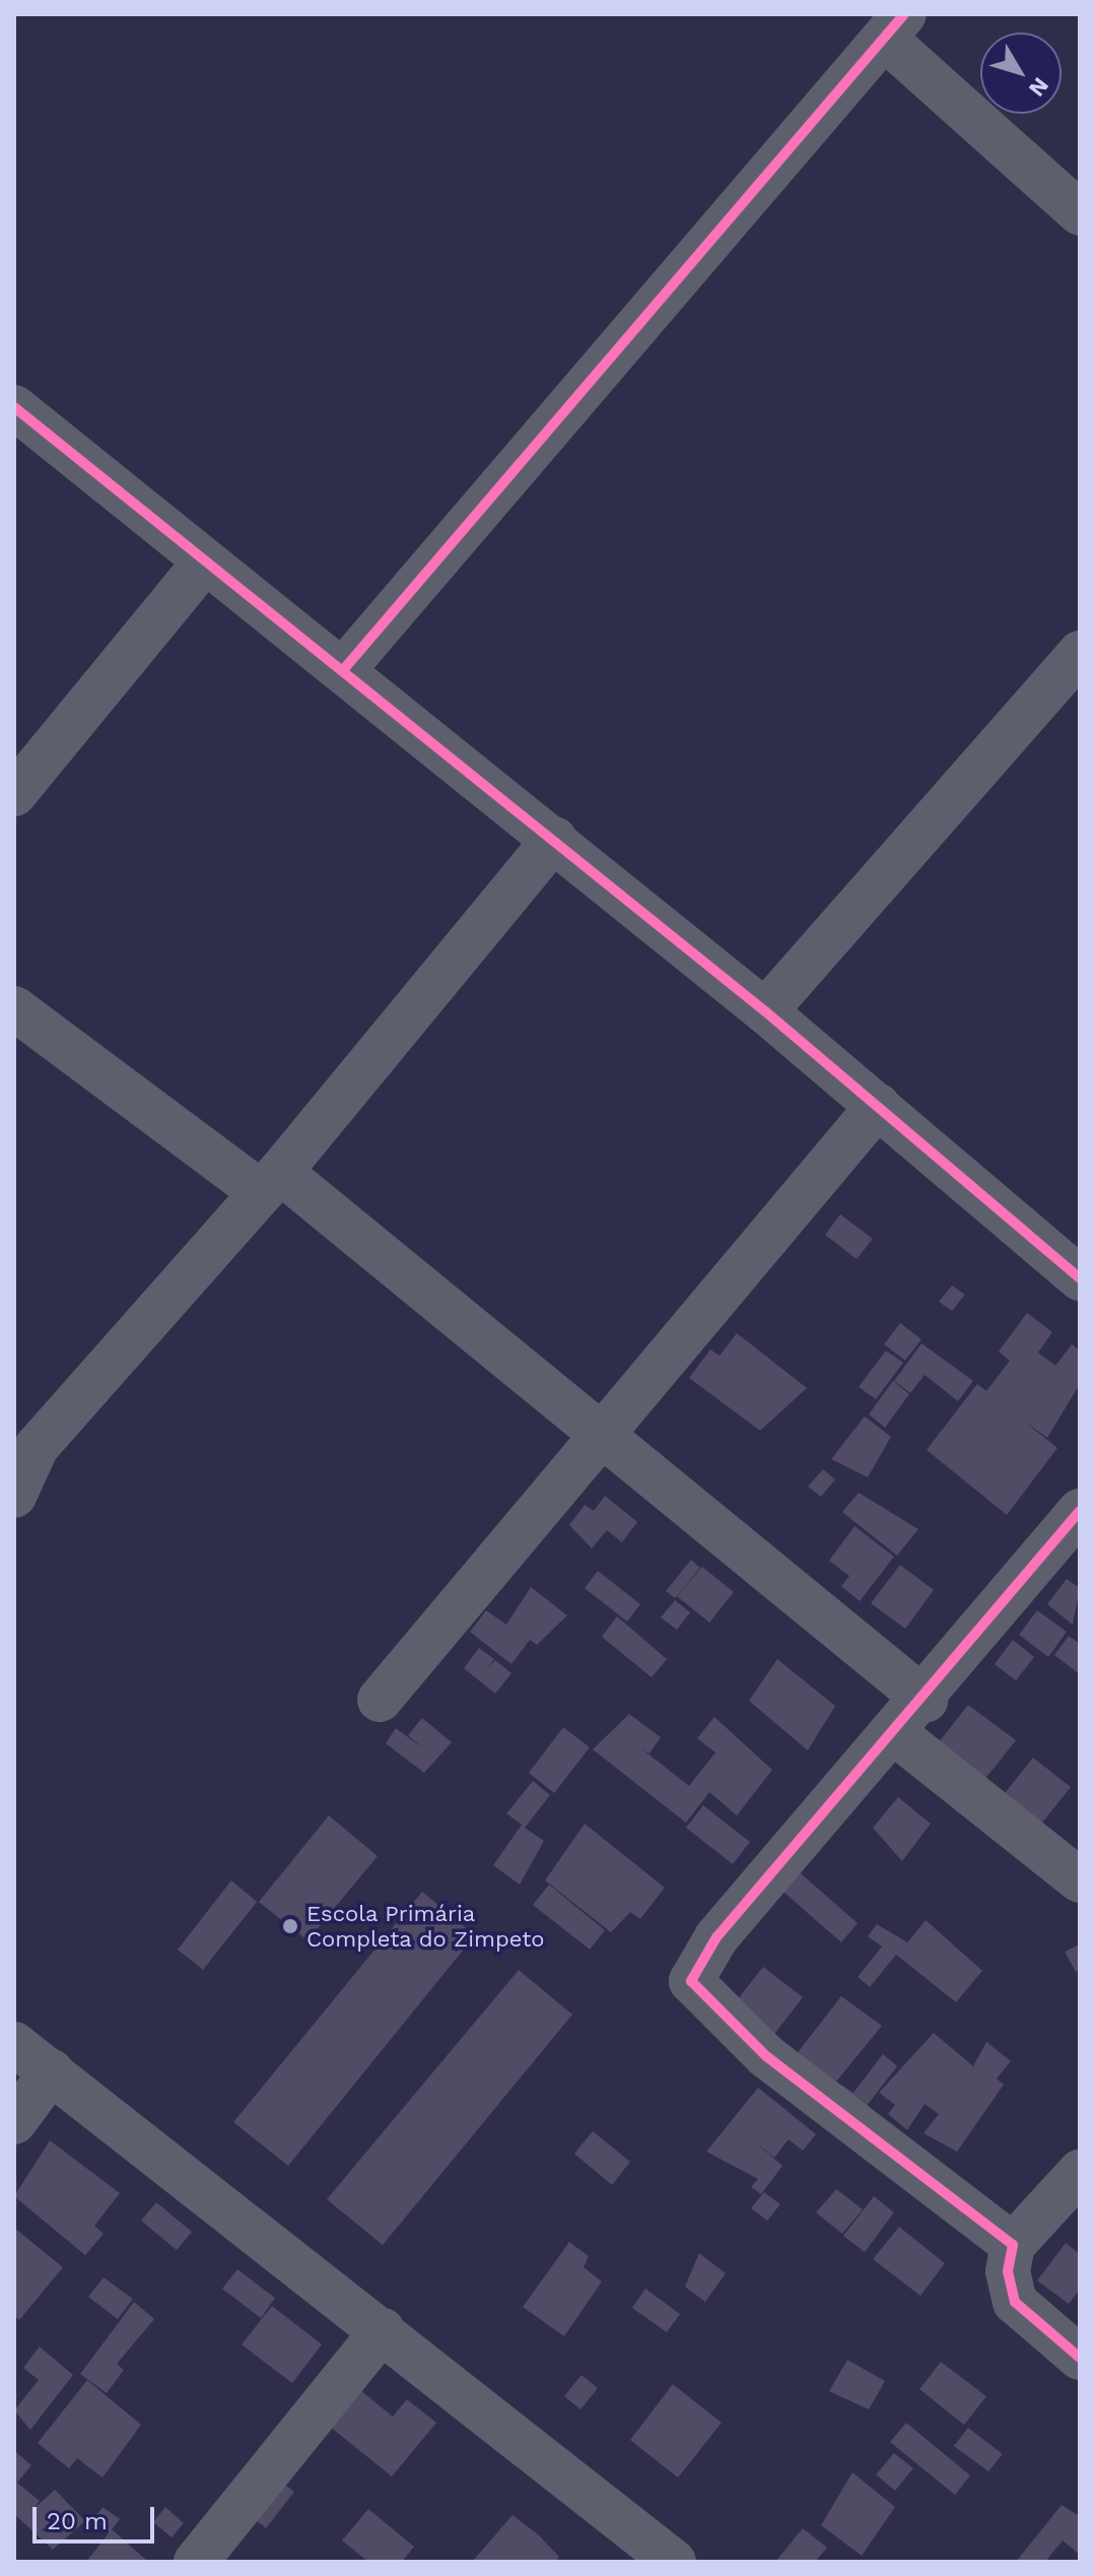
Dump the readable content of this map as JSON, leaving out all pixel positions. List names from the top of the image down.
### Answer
{
  "places": ["Escola Primária Completa do Zimpeto"],
  "scale_bar": "20 m",
  "north": "bottom right"
}
